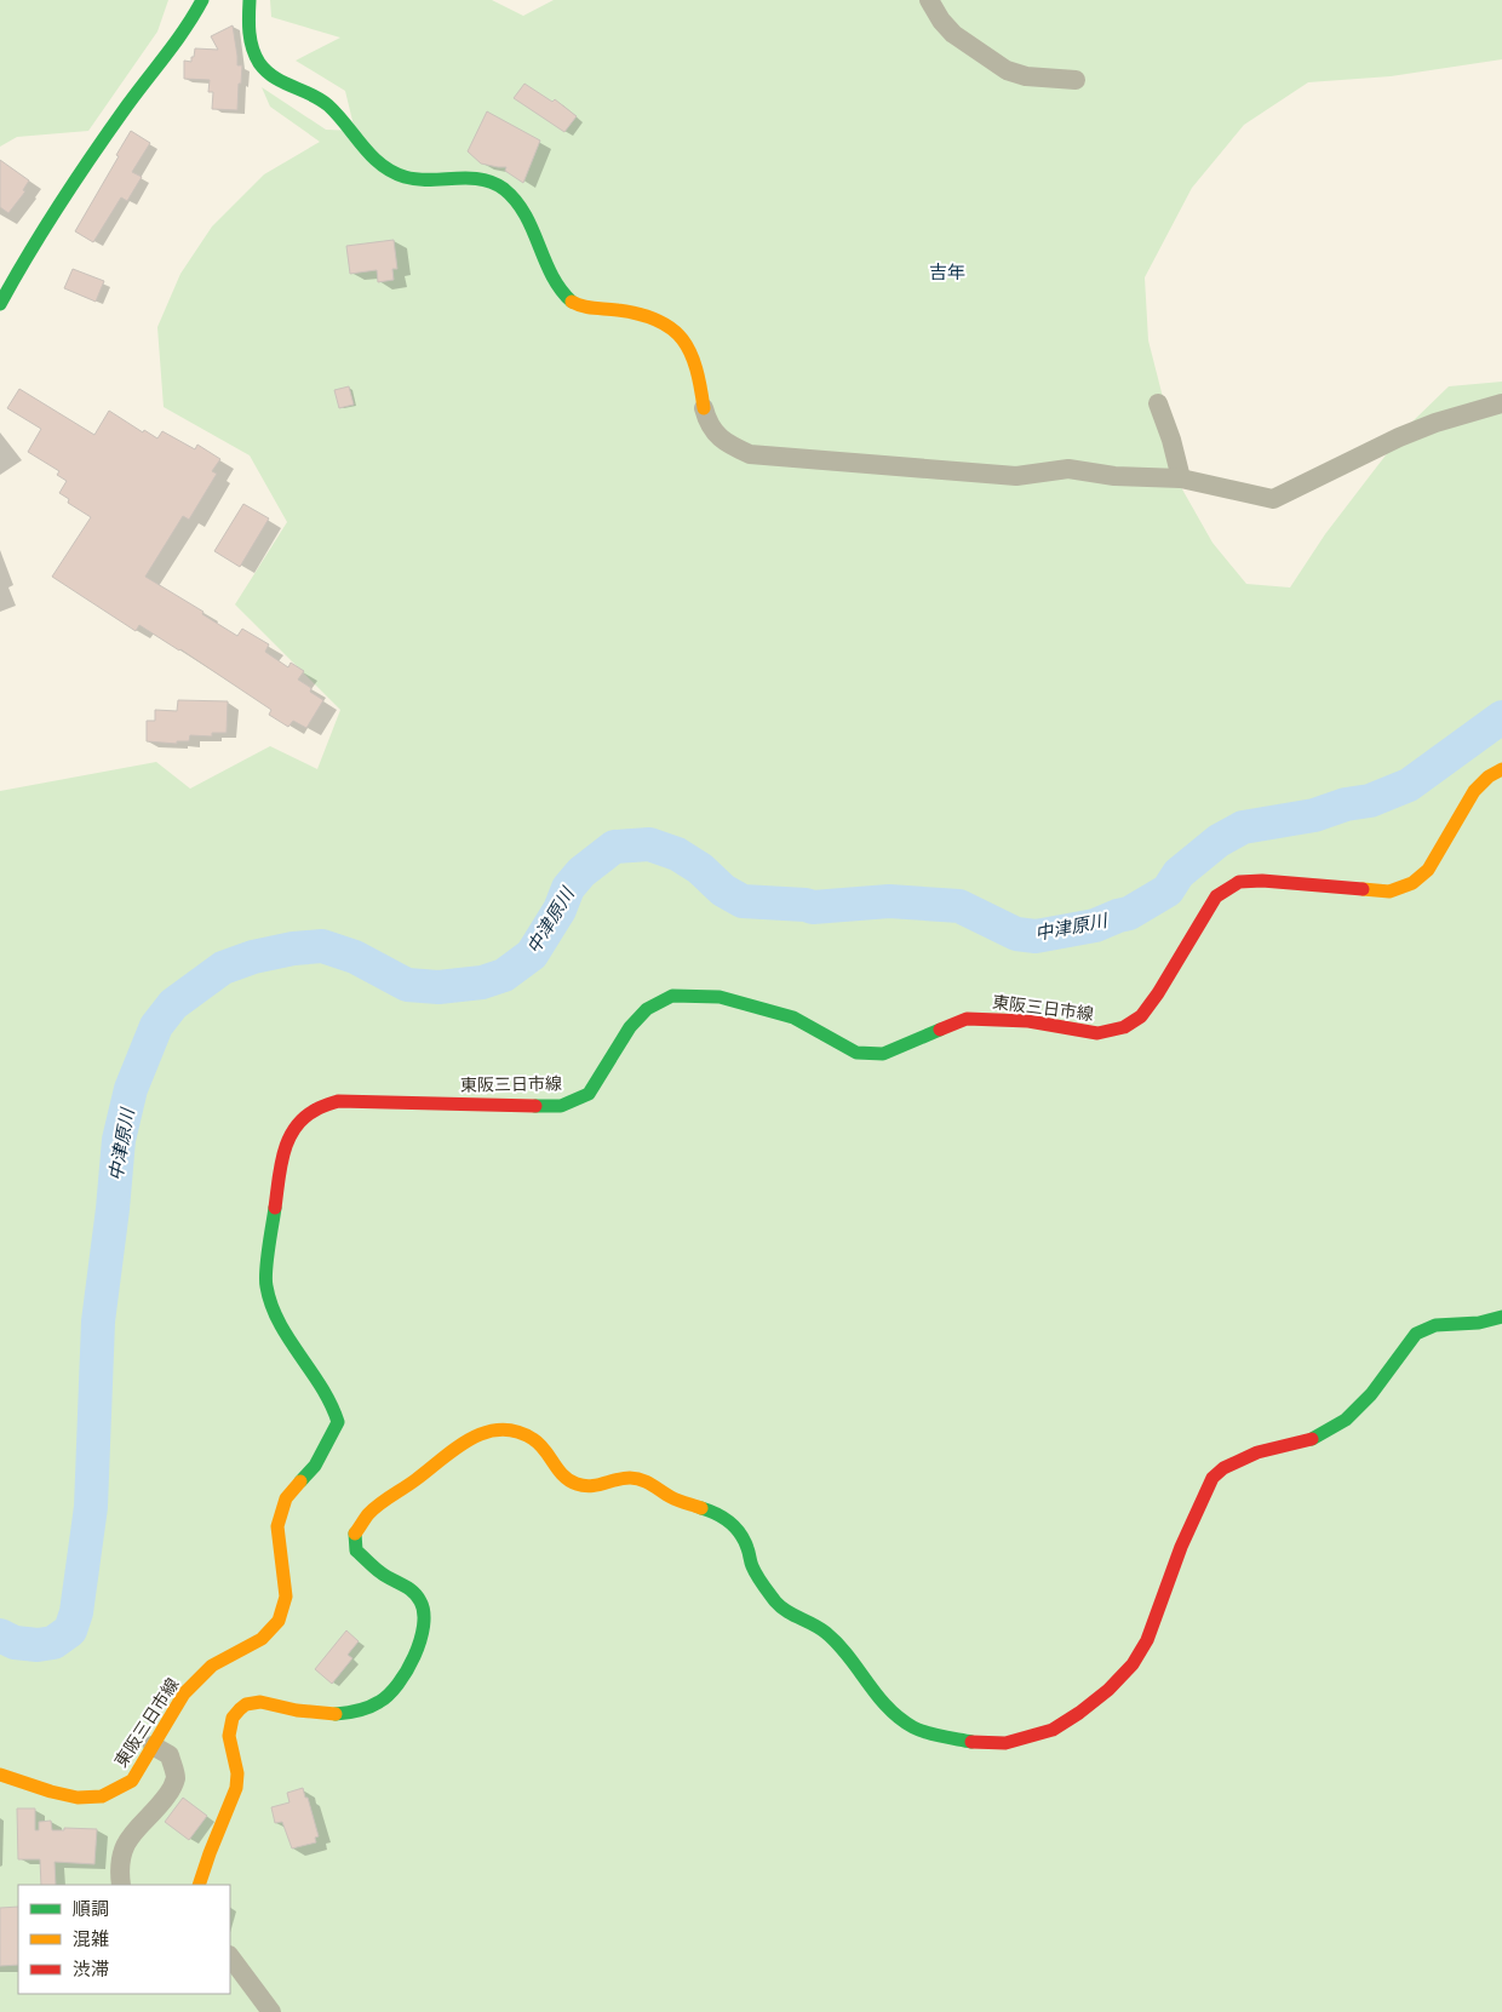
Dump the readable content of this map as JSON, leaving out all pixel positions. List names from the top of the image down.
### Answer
{
  "streets": {
    "street": ["東阪三日市線"]
  },
  "districts": ["吉年"],
  "water": ["中津原川"],
  "legend": ["順調", "混雑", "渋滞"]
}
